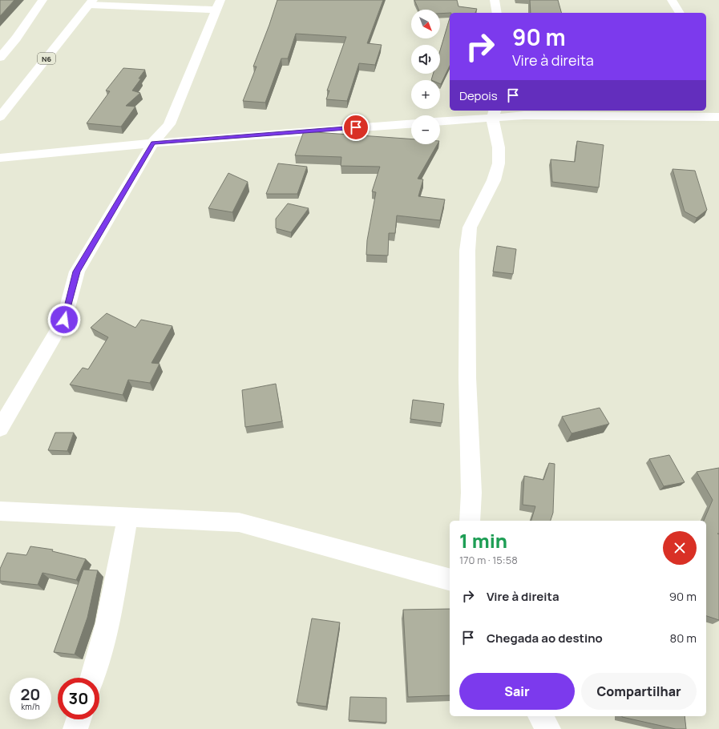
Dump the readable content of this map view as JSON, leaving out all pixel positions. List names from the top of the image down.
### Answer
{
  "streets": {
    "main road": ["N6"]
  },
  "north": "bottom right",
  "page": {
    "map_buttons": ["+", "−"],
    "turn": ["90 m", "Vire à direita"],
    "then": "Depois",
    "heading": ["1 min", "170 m · 15:58"],
    "list": [
      {
        "name": "Vire à direita",
        "value": "90 m"
      },
      {
        "name": "Chegada ao destino",
        "value": "80 m"
      }
    ],
    "buttons": ["Sair", "Compartilhar"],
    "speed": "20 km/h",
    "limit": "30"
  }
}
